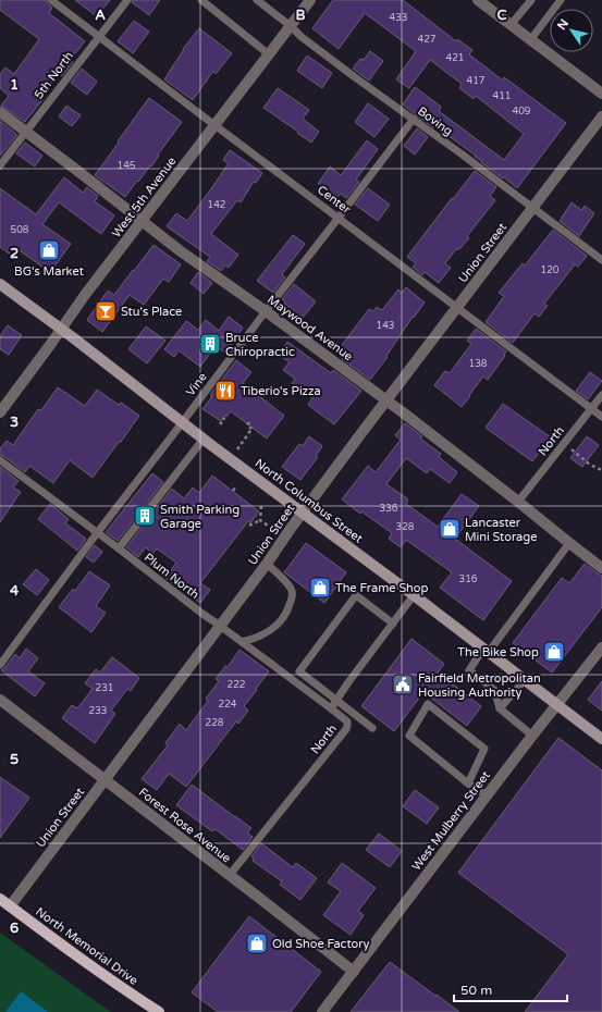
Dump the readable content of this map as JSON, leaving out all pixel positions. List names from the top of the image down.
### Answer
{
  "streets": {
    "main road": ["North Columbus Street", "North Memorial Drive"],
    "street": [
      "West 5th Avenue",
      "Union Street",
      "Maywood Avenue",
      "West Mulberry Street",
      "Forest Rose Avenue"
    ],
    "lane": [
      "5th North",
      "Boving",
      "Center",
      "Vine",
      "North",
      "Plum North"
    ]
  },
  "crossings": [
    ["5th North", "Center"],
    ["5th North", "Maywood Avenue"],
    ["Boving", "West 5th Avenue"],
    ["Boving", "Union Street"],
    ["Boving", "Vine"],
    ["West 5th Avenue", "Center"],
    ["West 5th Avenue", "Maywood Avenue"],
    ["West 5th Avenue", "North Columbus Street"],
    ["Center", "Union Street"],
    ["Center", "Vine"],
    ["Center", "North"],
    ["Union Street", "Maywood Avenue"],
    ["Union Street", "North Columbus Street"],
    ["Union Street", "Plum North"],
    ["Union Street", "Forest Rose Avenue"],
    ["Union Street", "North Memorial Drive"],
    ["Maywood Avenue", "Vine"],
    ["Maywood Avenue", "North"],
    ["Vine", "North Columbus Street"],
    ["Vine", "Plum North"],
    ["North", "North Columbus Street"],
    ["North", "Plum North"],
    ["North", "Forest Rose Avenue"],
    ["North Columbus Street", "West Mulberry Street"],
    ["West Mulberry Street", "Forest Rose Avenue"]
  ],
  "places": {
    "shop": [
      "BG's Market",
      "Lancaster Mini Storage",
      "The Frame Shop",
      "The Bike Shop",
      "Old Shoe Factory"
    ],
    "bar": ["Stu's Place"],
    "building": ["Bruce Chiropractic", "Smith Parking Garage"],
    "restaurant": ["Tiberio's Pizza"],
    "public building": ["Fairfield Metropolitan Housing Authority"]
  },
  "house_numbers": [
    "433",
    "427",
    "421",
    "417",
    "411",
    "409",
    "145",
    "142",
    "508",
    "120",
    "143",
    "138",
    "336",
    "328",
    "316",
    "222",
    "231",
    "224",
    "233",
    "228"
  ],
  "scale_bar": "50 m",
  "north": "top left",
  "grid": {
    "columns": ["A", "B", "C"],
    "rows": [
      "1",
      "2",
      "3",
      "4",
      "5",
      "6"
    ]
  }
}
